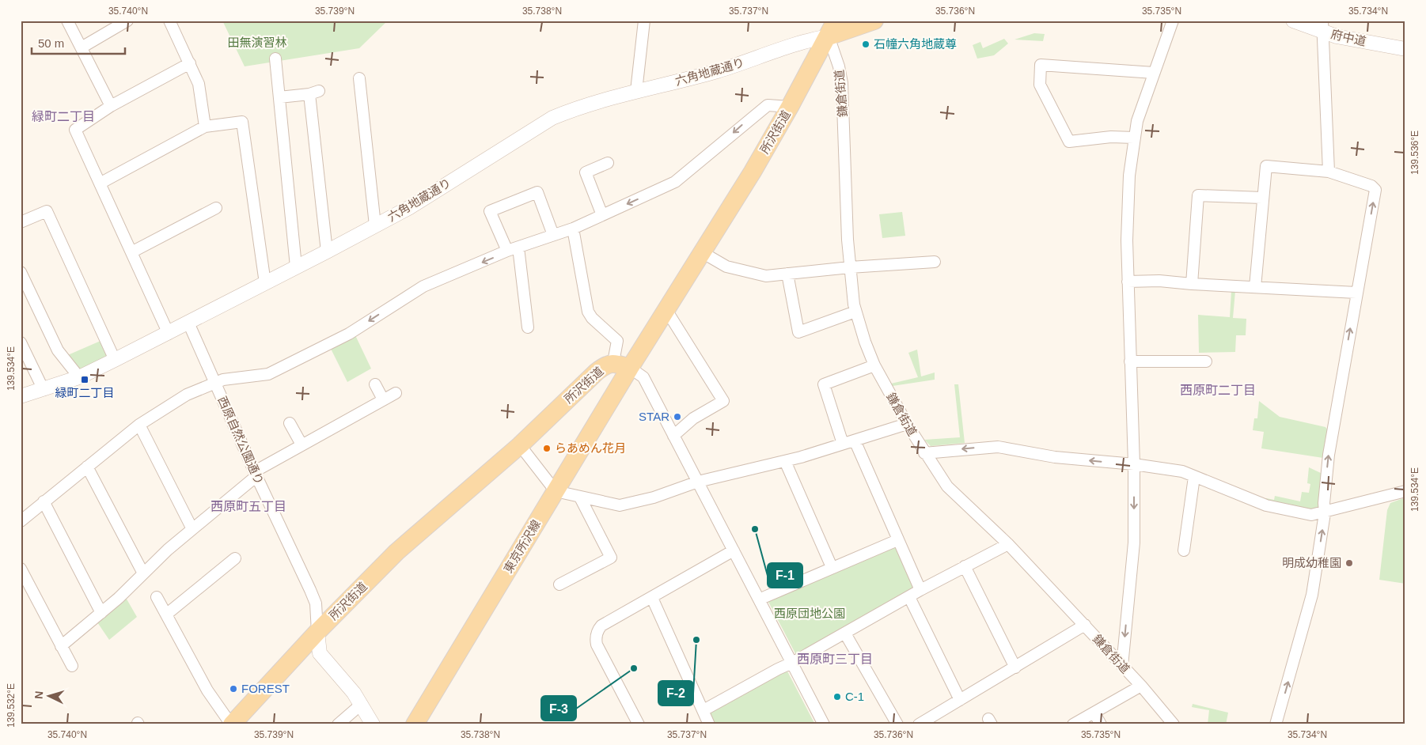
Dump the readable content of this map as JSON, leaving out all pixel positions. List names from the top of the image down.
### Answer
{
  "streets": {
    "main road": ["所沢街道", "東京所沢線"],
    "street": [
      "府中道",
      "六角地蔵通り",
      "鎌倉街道",
      "西原自然公園通り"
    ]
  },
  "crossings": [
    ["六角地蔵通り", "鎌倉街道"],
    ["六角地蔵通り", "所沢街道"],
    ["六角地蔵通り", "西原自然公園通り"],
    ["鎌倉街道", "所沢街道"],
    ["所沢街道", "西原自然公園通り"],
    ["所沢街道", "東京所沢線"]
  ],
  "districts": [
    "緑町二丁目",
    "西原町二丁目",
    "西原町五丁目",
    "西原町三丁目"
  ],
  "parks": ["田無演習林", "西原団地公園"],
  "places": {
    "other": [
      "石幢六角地蔵尊",
      "STAR",
      "らあめん花月",
      "F-1",
      "明成幼稚園",
      "F-2",
      "F-3",
      "FOREST",
      "C-1"
    ],
    "transit": ["緑町二丁目"]
  },
  "scale_bar": "50 m",
  "north": "left",
  "coordinates": [
    "35.740°N",
    "35.739°N",
    "35.738°N",
    "35.737°N",
    "35.736°N",
    "35.735°N",
    "35.734°N",
    "139.536°E",
    "139.534°E",
    "139.532°E"
  ]
}
